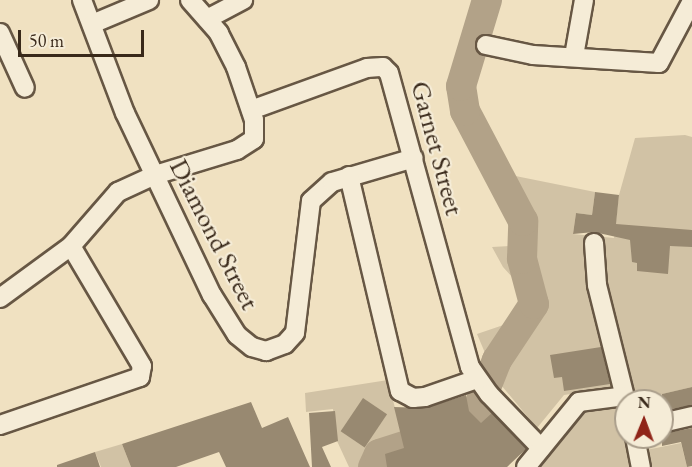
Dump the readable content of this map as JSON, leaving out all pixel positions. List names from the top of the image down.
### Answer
{
  "streets": {
    "street": ["Garnet Street", "Diamond Street"]
  },
  "crossings": [
    ["Garnet Street", "Diamond Street"]
  ],
  "scale_bar": "50 m",
  "north": "top"
}
